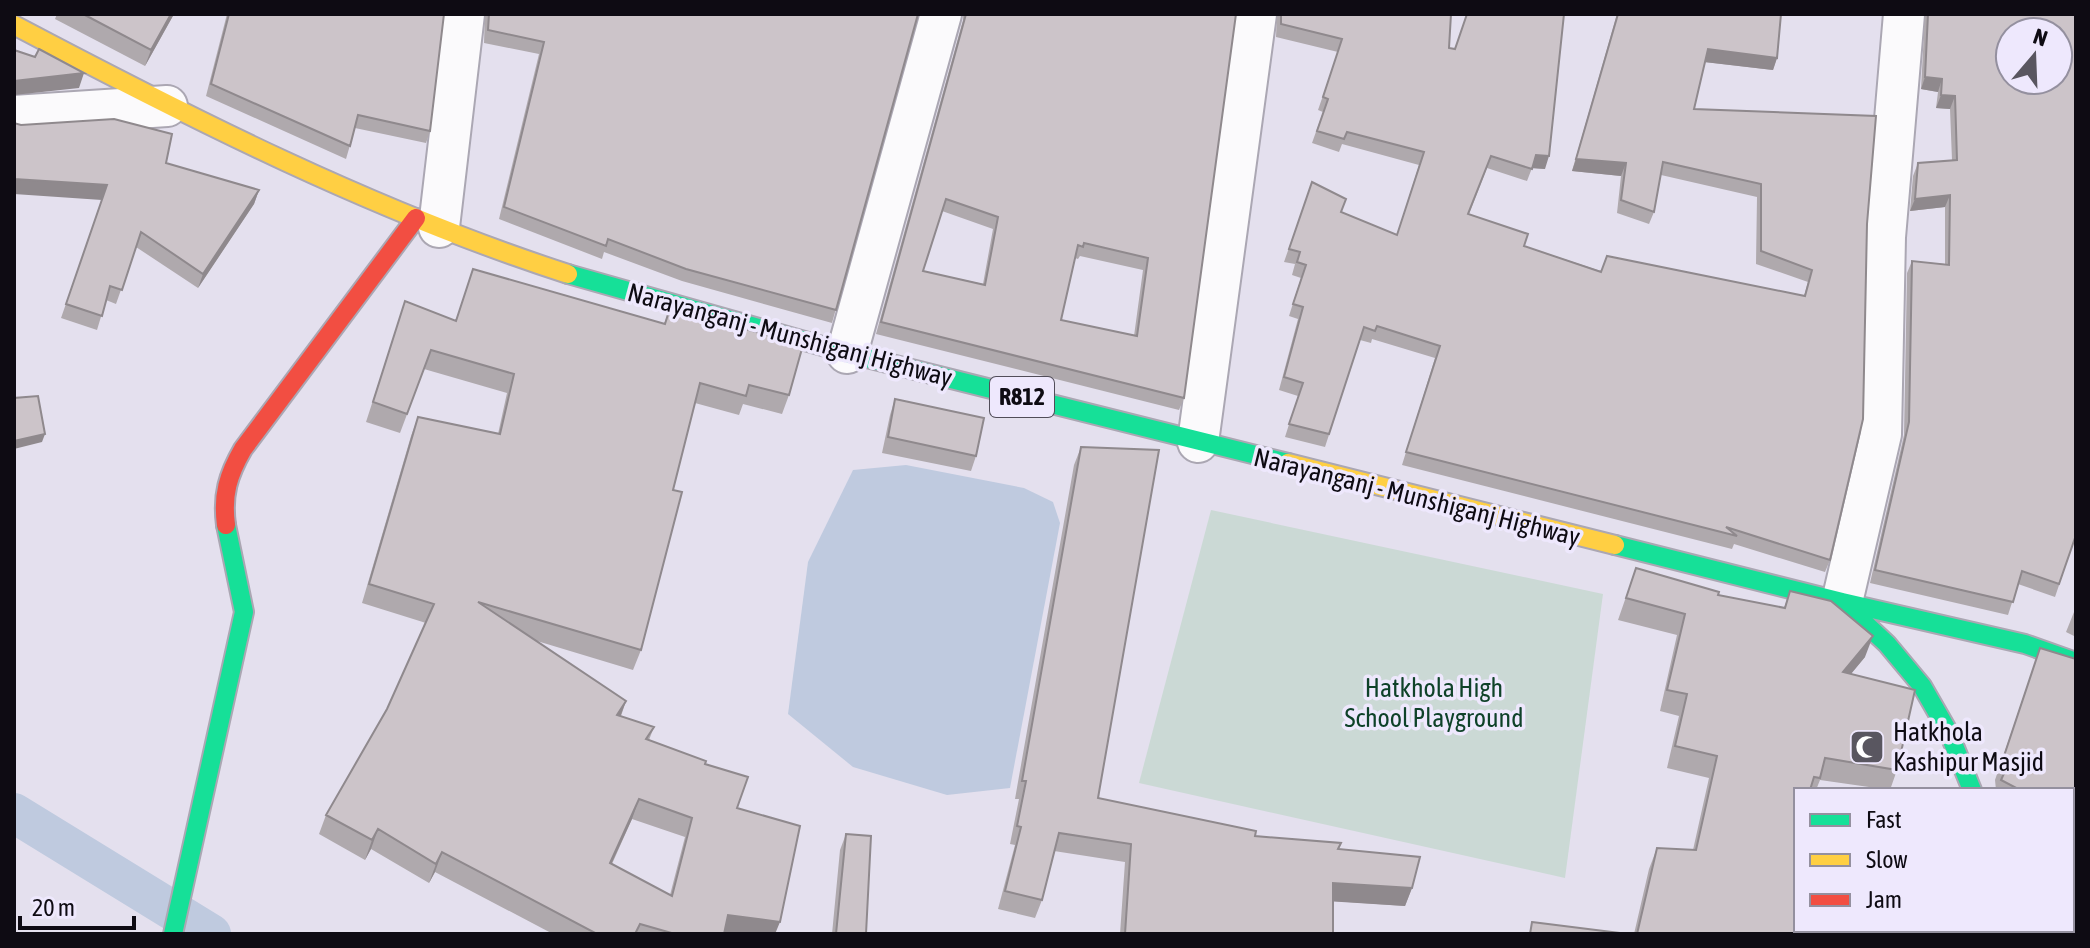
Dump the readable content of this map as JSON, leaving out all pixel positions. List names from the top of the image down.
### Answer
{
  "streets": {
    "main road": ["Narayanganj - Munshiganj Highway", "R812"]
  },
  "parks": ["Hatkhola High School Playground"],
  "places": {
    "mosque": ["Hatkhola Kashipur Masjid"]
  },
  "legend": ["Fast", "Slow", "Jam"],
  "scale_bar": "20 m",
  "north": "top"
}
